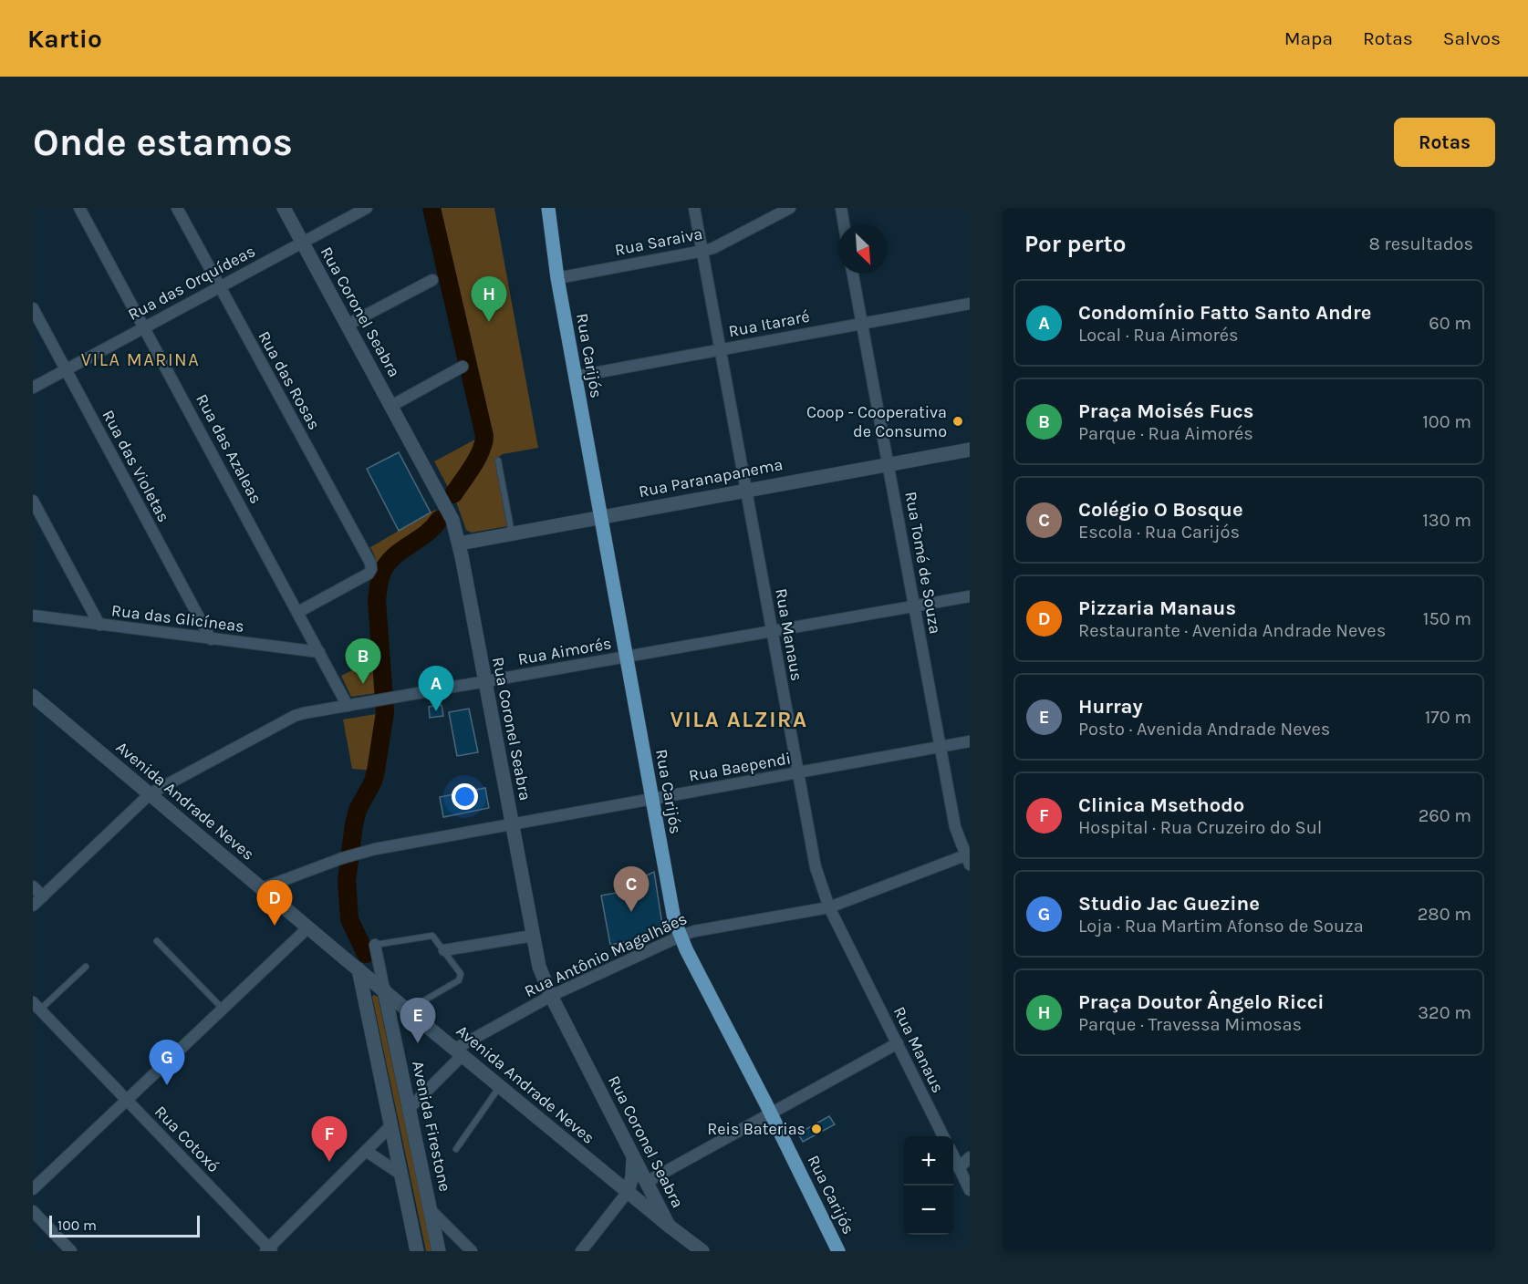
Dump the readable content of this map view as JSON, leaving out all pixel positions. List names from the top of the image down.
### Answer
{
  "streets": {
    "main road": ["Rua Carijós"],
    "street": [
      "Rua Saraiva",
      "Rua das Orquídeas",
      "Rua Coronel Seabra",
      "Rua Itararé",
      "Rua das Rosas",
      "Rua das Azaleas",
      "Rua das Violetas",
      "Rua Paranapanema",
      "Rua Tomé de Souza",
      "Rua das Glicíneas",
      "Rua Manaus",
      "Rua Aimorés",
      "Rua Baependi",
      "Avenida Andrade Neves",
      "Rua Antônio Magalhães",
      "Avenida Firestone",
      "Rua Cotoxó"
    ]
  },
  "crossings": [
    ["Rua Saraiva", "Rua Carijós"],
    ["Rua Saraiva", "Rua Manaus"],
    ["Rua das Orquídeas", "Rua Coronel Seabra"],
    ["Rua das Orquídeas", "Rua das Rosas"],
    ["Rua das Orquídeas", "Rua das Azaleas"],
    ["Rua das Orquídeas", "Rua das Violetas"],
    ["Rua Coronel Seabra", "Rua Paranapanema"],
    ["Rua Coronel Seabra", "Rua Aimorés"],
    ["Rua Coronel Seabra", "Rua Baependi"],
    ["Rua Coronel Seabra", "Avenida Andrade Neves"],
    ["Rua Coronel Seabra", "Rua Antônio Magalhães"],
    ["Rua Itararé", "Rua Carijós"],
    ["Rua Itararé", "Rua Tomé de Souza"],
    ["Rua Itararé", "Rua Manaus"],
    ["Rua Carijós", "Rua Paranapanema"],
    ["Rua Carijós", "Rua Aimorés"],
    ["Rua Carijós", "Rua Baependi"],
    ["Rua Carijós", "Rua Antônio Magalhães"],
    ["Rua das Rosas", "Rua das Azaleas"],
    ["Rua das Azaleas", "Rua das Glicíneas"],
    ["Rua das Azaleas", "Rua Aimorés"],
    ["Rua das Violetas", "Rua das Glicíneas"],
    ["Rua Paranapanema", "Rua Tomé de Souza"],
    ["Rua Paranapanema", "Rua Manaus"],
    ["Rua Tomé de Souza", "Rua Aimorés"],
    ["Rua Tomé de Souza", "Rua Baependi"],
    ["Rua Tomé de Souza", "Rua Antônio Magalhães"],
    ["Rua Manaus", "Rua Aimorés"],
    ["Rua Manaus", "Rua Baependi"],
    ["Rua Manaus", "Rua Antônio Magalhães"],
    ["Rua Aimorés", "Avenida Andrade Neves"],
    ["Rua Baependi", "Avenida Andrade Neves"],
    ["Avenida Andrade Neves", "Rua Antônio Magalhães"],
    ["Avenida Andrade Neves", "Avenida Firestone"],
    ["Rua Antônio Magalhães", "Avenida Firestone"]
  ],
  "districts": ["VILA MARINA", "VILA ALZIRA"],
  "places": ["Coop - Cooperativa de Consumo", "Reis Baterias"],
  "scale_bar": "100 m",
  "north": "bottom right",
  "page": {
    "header": "Kartio",
    "nav": ["Mapa", "Rotas", "Salvos"],
    "buttons": "Rotas",
    "title": "Onde estamos",
    "heading": ["Por perto", "8 resultados"],
    "pins": [
      "H",
      "B",
      "A",
      "C",
      "D",
      "E",
      "G",
      "F"
    ],
    "list": [
      {
        "mark": "A",
        "name": "Condomínio Fatto Santo Andre",
        "note": "Local · Rua Aimorés",
        "value": "60 m"
      },
      {
        "mark": "B",
        "name": "Praça Moisés Fucs",
        "note": "Parque · Rua Aimorés",
        "value": "100 m"
      },
      {
        "mark": "C",
        "name": "Colégio O Bosque",
        "note": "Escola · Rua Carijós",
        "value": "130 m"
      },
      {
        "mark": "D",
        "name": "Pizzaria Manaus",
        "note": "Restaurante · Avenida Andrade Neves",
        "value": "150 m"
      },
      {
        "mark": "E",
        "name": "Hurray",
        "note": "Posto · Avenida Andrade Neves",
        "value": "170 m"
      },
      {
        "mark": "F",
        "name": "Clinica Msethodo",
        "note": "Hospital · Rua Cruzeiro do Sul",
        "value": "260 m"
      },
      {
        "mark": "G",
        "name": "Studio Jac Guezine",
        "note": "Loja · Rua Martim Afonso de Souza",
        "value": "280 m"
      },
      {
        "mark": "H",
        "name": "Praça Doutor Ângelo Ricci",
        "note": "Parque · Travessa Mimosas",
        "value": "320 m"
      }
    ],
    "map_buttons": ["+", "−"],
    "scale": "100 m"
  }
}
